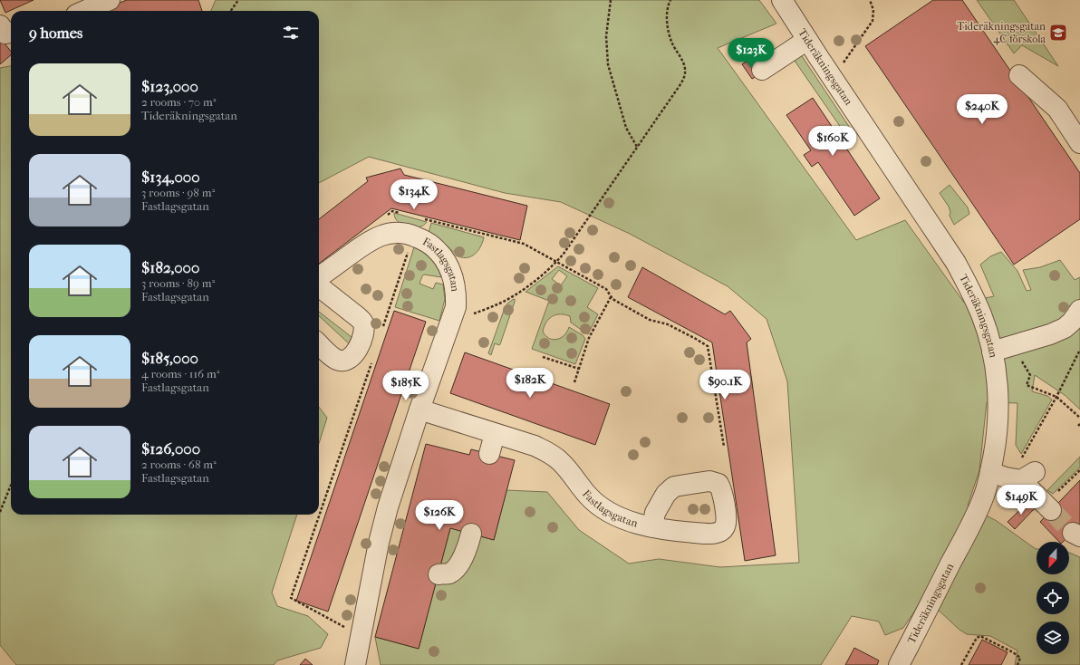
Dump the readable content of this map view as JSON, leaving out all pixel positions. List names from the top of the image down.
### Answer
{
  "streets": {
    "street": ["Tideräkningsgatan", "Fastlagsgatan"]
  },
  "places": {
    "school or university": ["Tideräkningsgatan 4C förskola"]
  },
  "north": "bottom",
  "page": {
    "heading": "9 homes",
    "price": [
      "$123K",
      "$240K",
      "$160K",
      "$134K",
      "$182K",
      "$90.1K",
      "$185K",
      "$149K",
      "$126K"
    ],
    "list": [
      {
        "name": "$123,000",
        "note": "2 rooms · 70 m² · Tideräkningsgatan"
      },
      {
        "name": "$134,000",
        "note": "3 rooms · 98 m² · Fastlagsgatan"
      },
      {
        "name": "$182,000",
        "note": "3 rooms · 89 m² · Fastlagsgatan"
      },
      {
        "name": "$185,000",
        "note": "4 rooms · 116 m² · Fastlagsgatan"
      },
      {
        "name": "$126,000",
        "note": "2 rooms · 68 m² · Fastlagsgatan"
      }
    ]
  }
}
